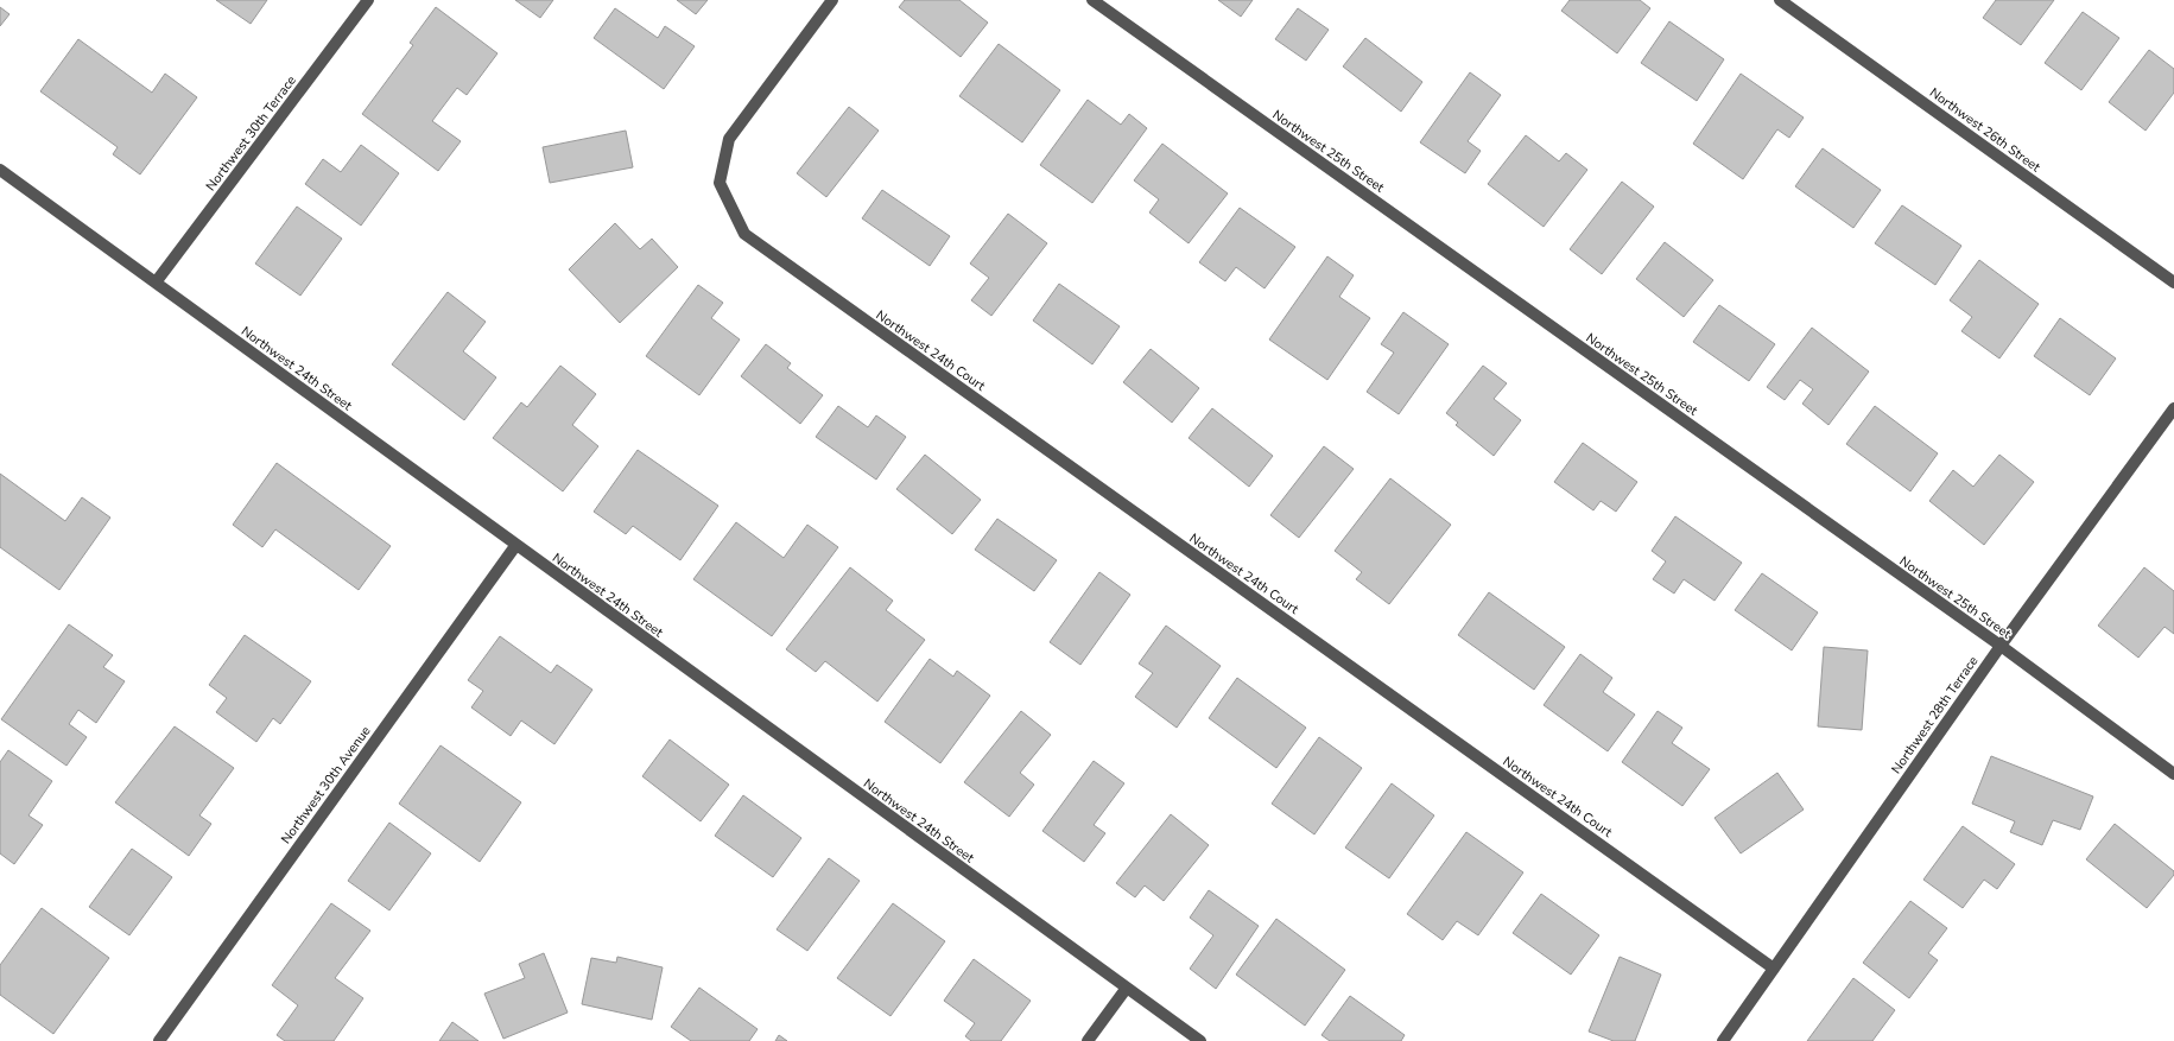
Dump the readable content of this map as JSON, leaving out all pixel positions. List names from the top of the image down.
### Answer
{
  "streets": {
    "street": [
      "Northwest 26th Street",
      "Northwest 30th Terrace",
      "Northwest 25th Street",
      "Northwest 24th Court",
      "Northwest 24th Street",
      "Northwest 28th Terrace",
      "Northwest 30th Avenue"
    ]
  },
  "crossings": [
    ["Northwest 30th Terrace", "Northwest 24th Street"],
    ["Northwest 25th Street", "Northwest 28th Terrace"],
    ["Northwest 24th Court", "Northwest 28th Terrace"],
    ["Northwest 24th Street", "Northwest 30th Avenue"]
  ]
}
